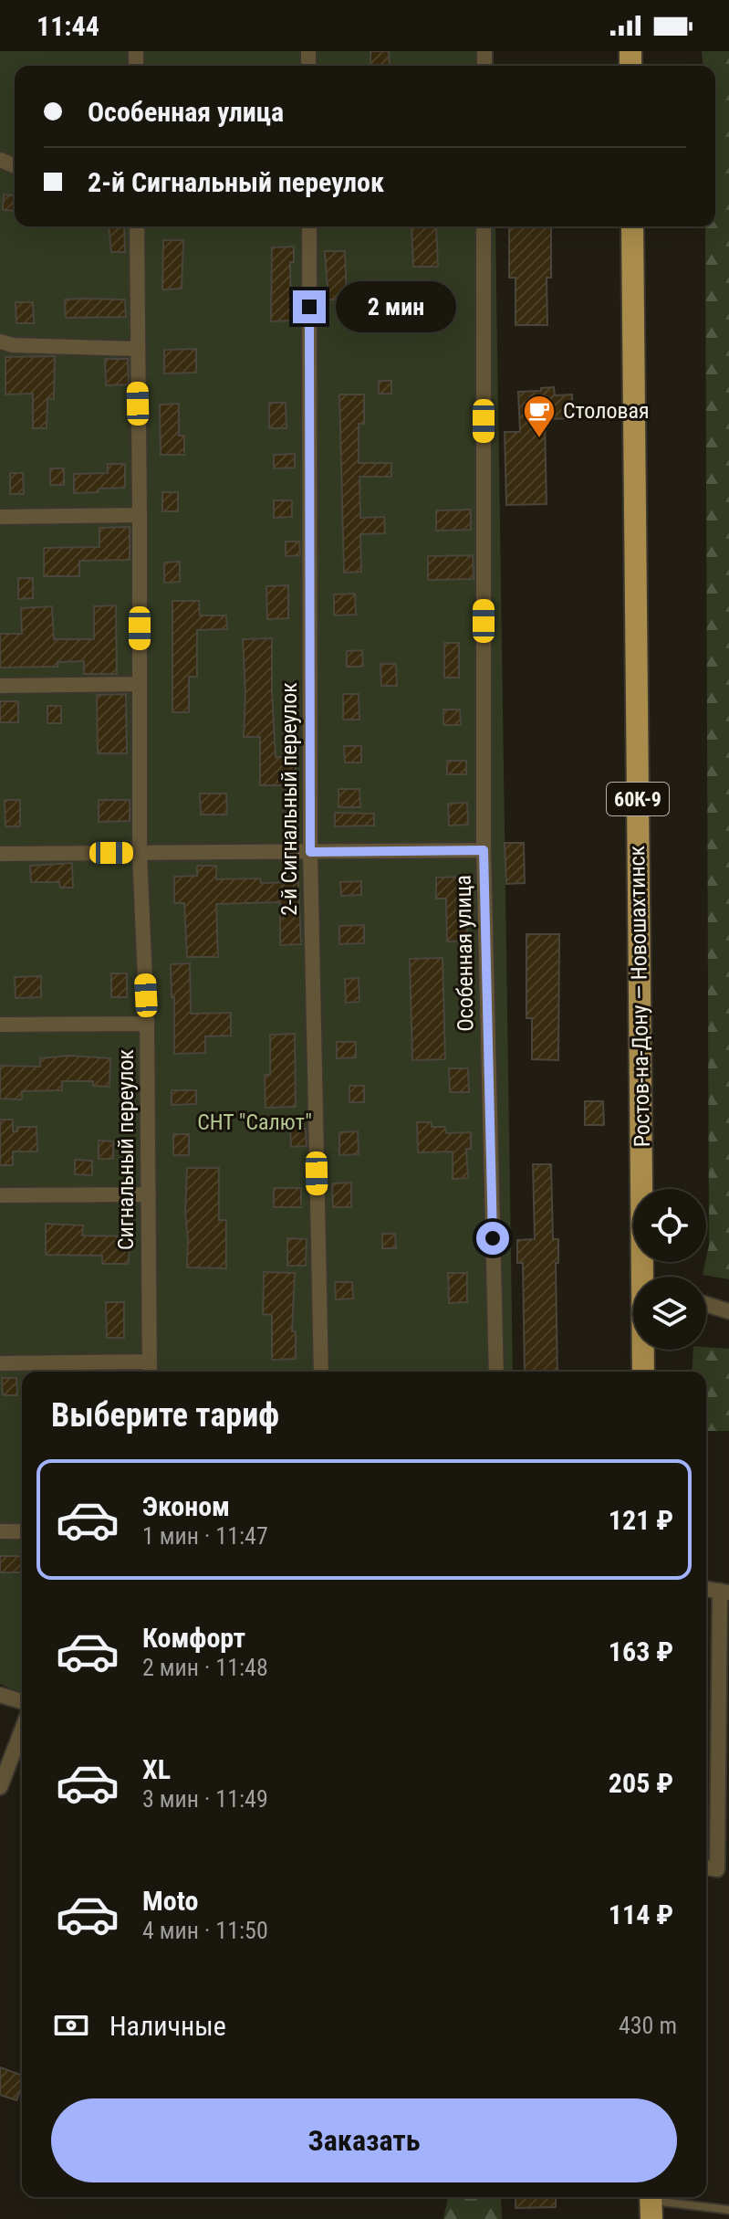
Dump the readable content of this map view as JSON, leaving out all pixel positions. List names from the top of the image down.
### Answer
{
  "streets": {
    "main road": ["60К-9", "Ростов-на-Дону — Новошахтинск"],
    "street": ["2-й Сигнальный переулок", "Особенная улица", "Сигнальный переулок"]
  },
  "parks": ["СНТ \"Салют\""],
  "places": {
    "cafe": ["Столовая"]
  },
  "page": {
    "status": "11:44",
    "banner": ["Особенная улица", "2-й Сигнальный переулок"],
    "bubble": "2 мин",
    "heading": "Выберите тариф",
    "list": [
      {
        "name": "Эконом",
        "note": "1 мин · 11:47",
        "value": "121 ₽"
      },
      {
        "name": "Комфорт",
        "note": "2 мин · 11:48",
        "value": "163 ₽"
      },
      {
        "name": "XL",
        "note": "3 мин · 11:49",
        "value": "205 ₽"
      },
      {
        "name": "Moto",
        "note": "4 мин · 11:50",
        "value": "114 ₽"
      }
    ],
    "pay": ["Наличные", "430 m"],
    "buttons": "Заказать"
  }
}
